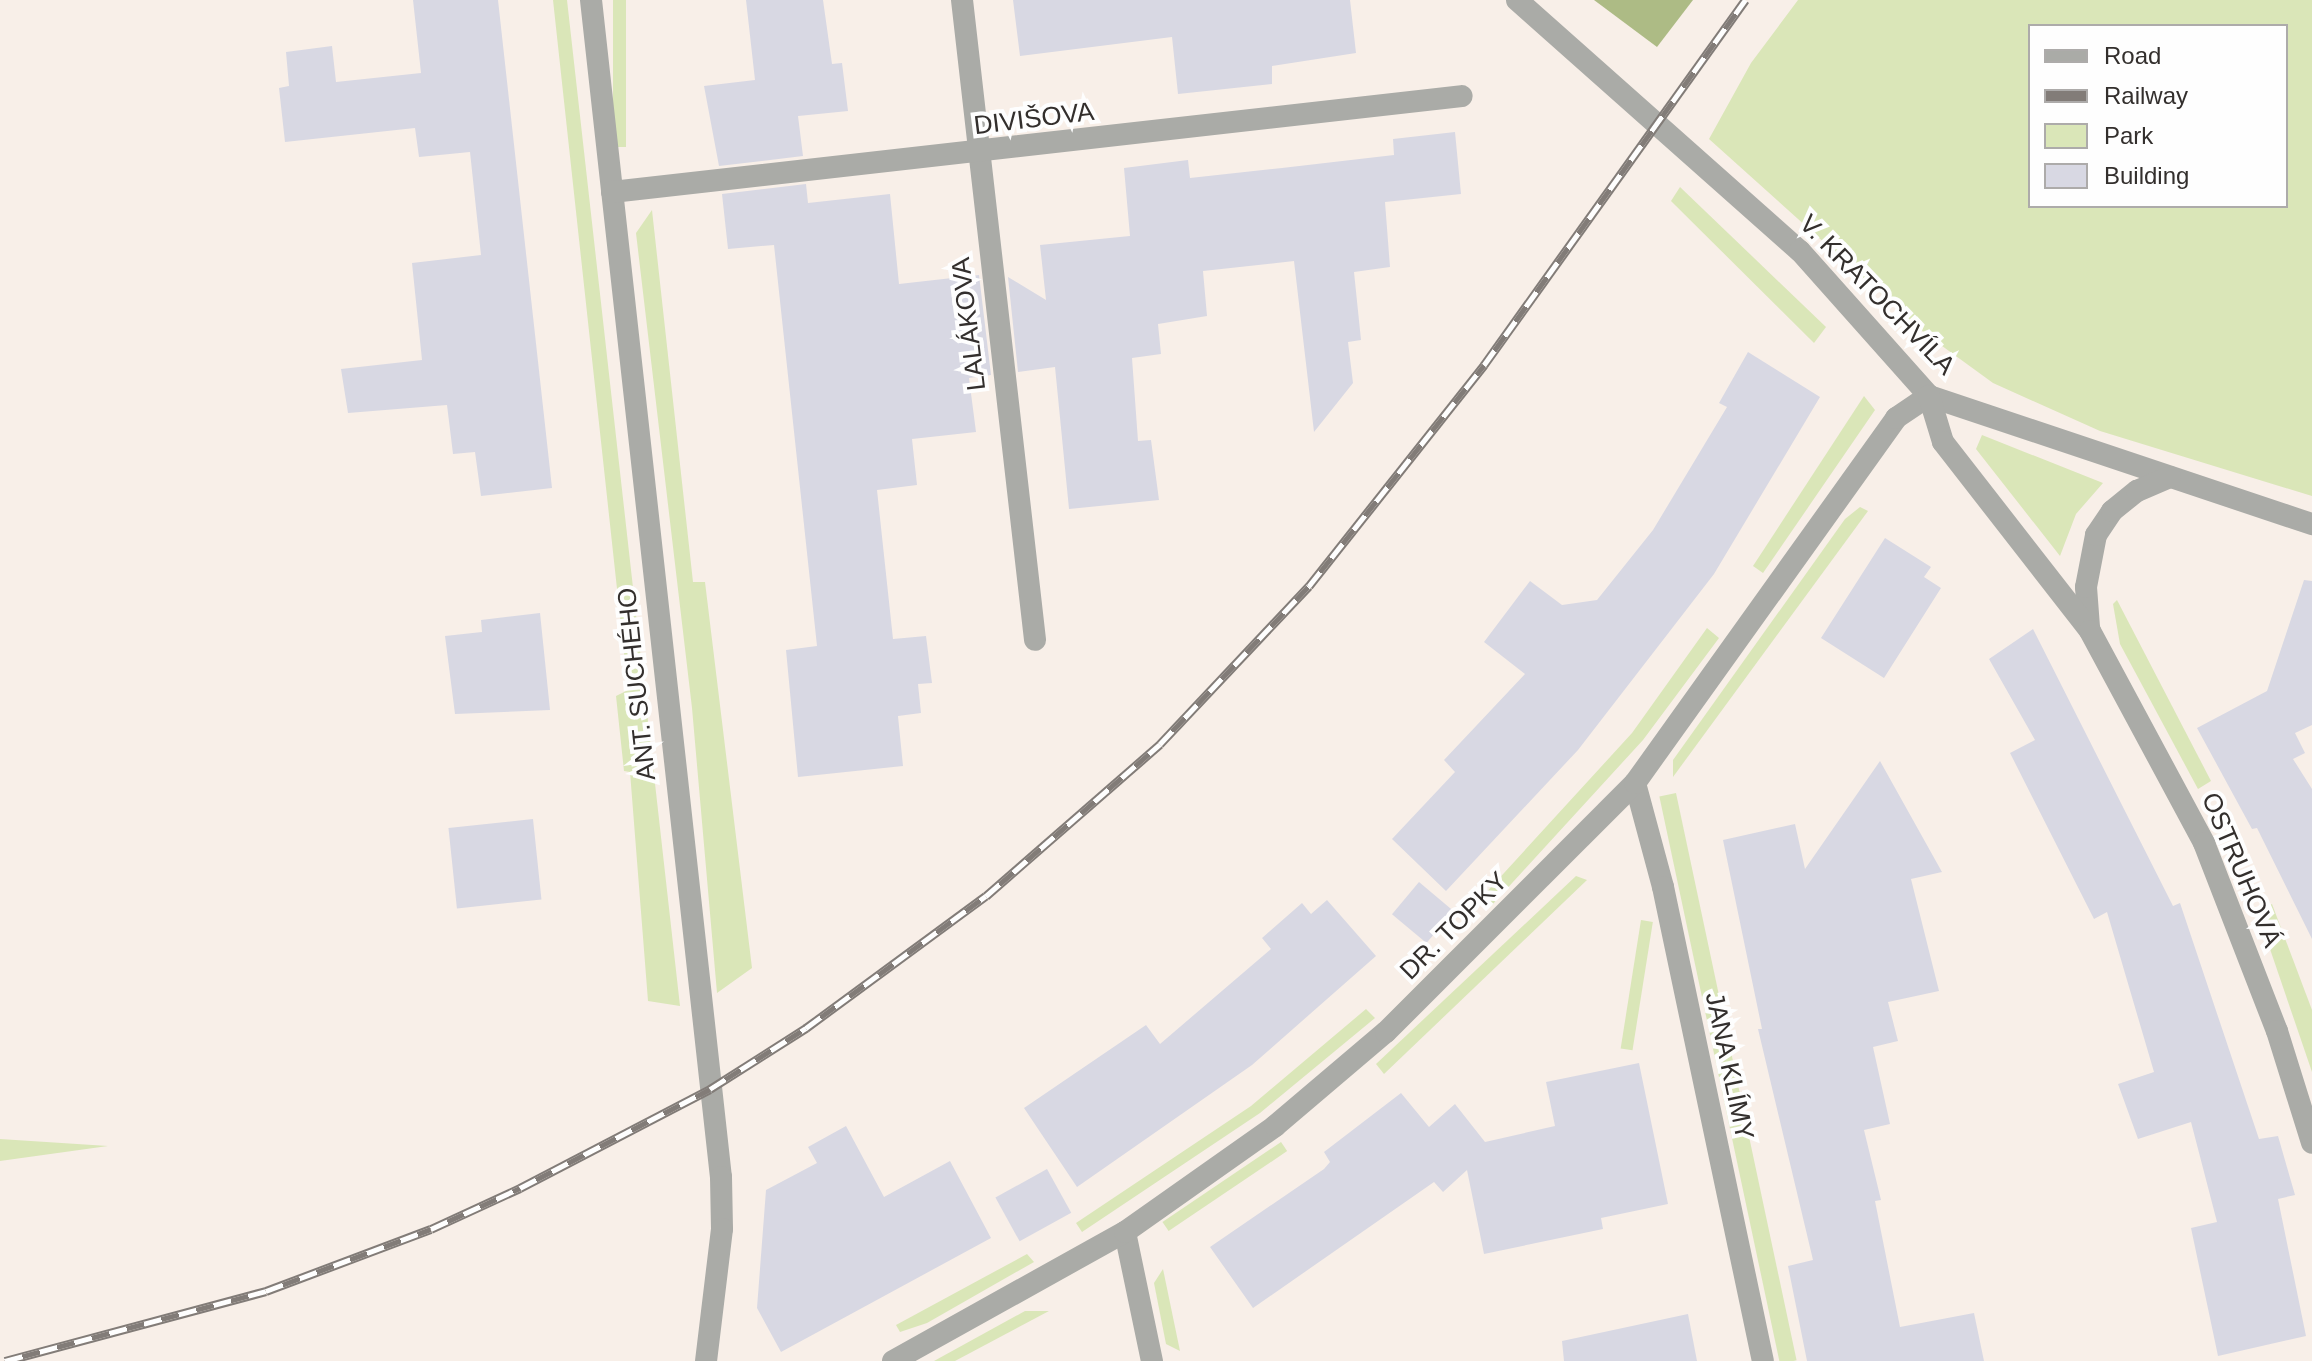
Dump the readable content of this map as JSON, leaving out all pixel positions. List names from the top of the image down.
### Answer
{
  "streets": {
    "street": [
      "DIVIŠOVA",
      "V. KRATOCHVÍLA",
      "LALÁKOVA",
      "ANT. SUCHÉHO",
      "OSTRUHOVÁ",
      "DR. TOPKY",
      "JANA KLÍMY"
    ]
  },
  "crossings": [
    ["DIVIŠOVA", "LALÁKOVA"],
    ["DIVIŠOVA", "ANT. SUCHÉHO"],
    ["V. KRATOCHVÍLA", "OSTRUHOVÁ"],
    ["V. KRATOCHVÍLA", "DR. TOPKY"],
    ["OSTRUHOVÁ", "DR. TOPKY"],
    ["DR. TOPKY", "JANA KLÍMY"]
  ],
  "legend": [
    "Road",
    "Railway",
    "Park",
    "Building"
  ]
}
